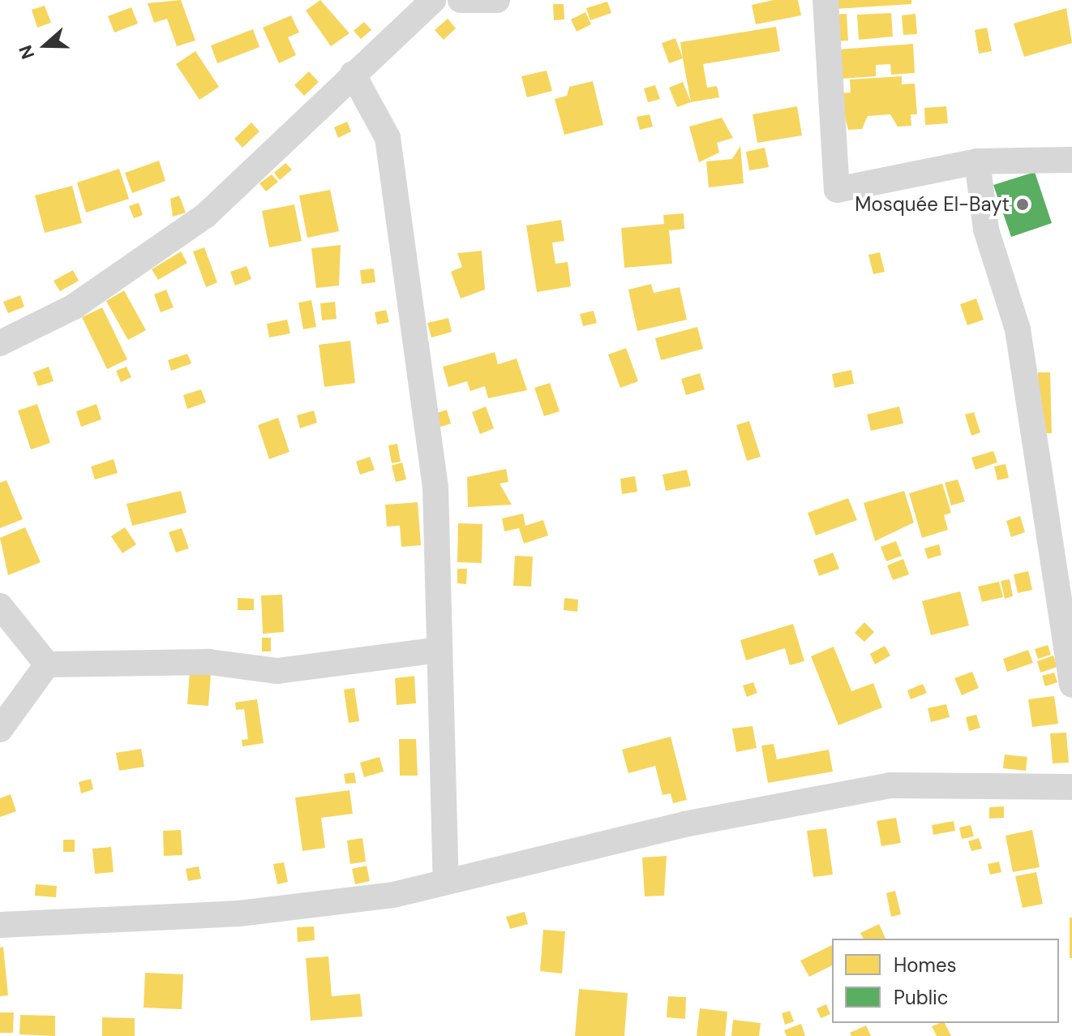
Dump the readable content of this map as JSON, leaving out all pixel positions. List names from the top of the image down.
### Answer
{
  "places": ["Mosquée El-Bayt"],
  "legend": ["Homes", "Public"],
  "north": "left"
}
